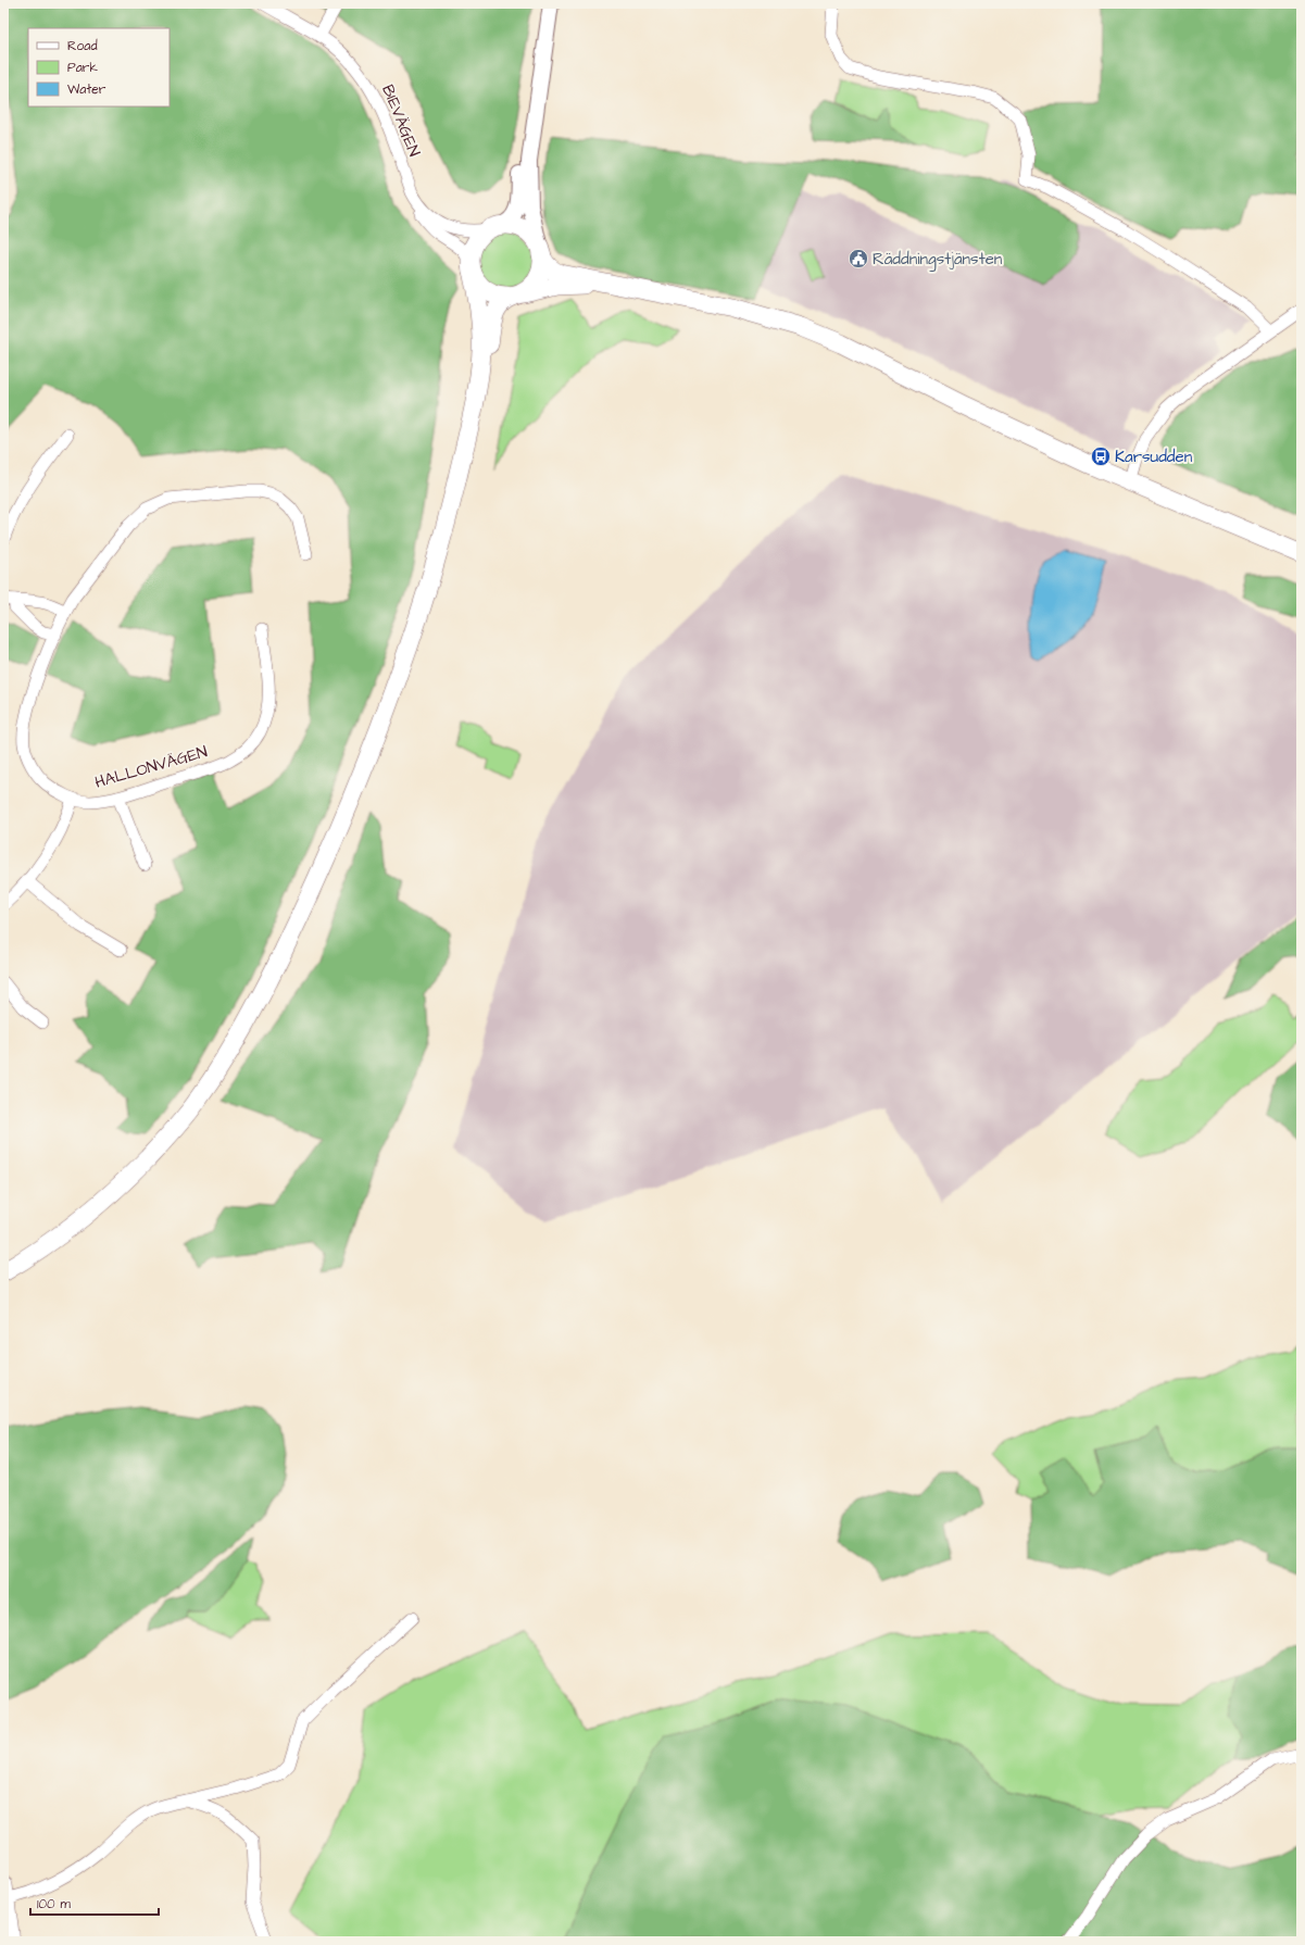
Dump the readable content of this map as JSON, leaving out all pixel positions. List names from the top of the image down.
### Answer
{
  "streets": {
    "street": ["BIEVÄGEN", "HALLONVÄGEN"]
  },
  "places": {
    "public building": ["Räddningstjänsten"],
    "bus stop": ["Karsudden"]
  },
  "legend": ["Road", "Park", "Water"],
  "scale_bar": "100 m"
}
